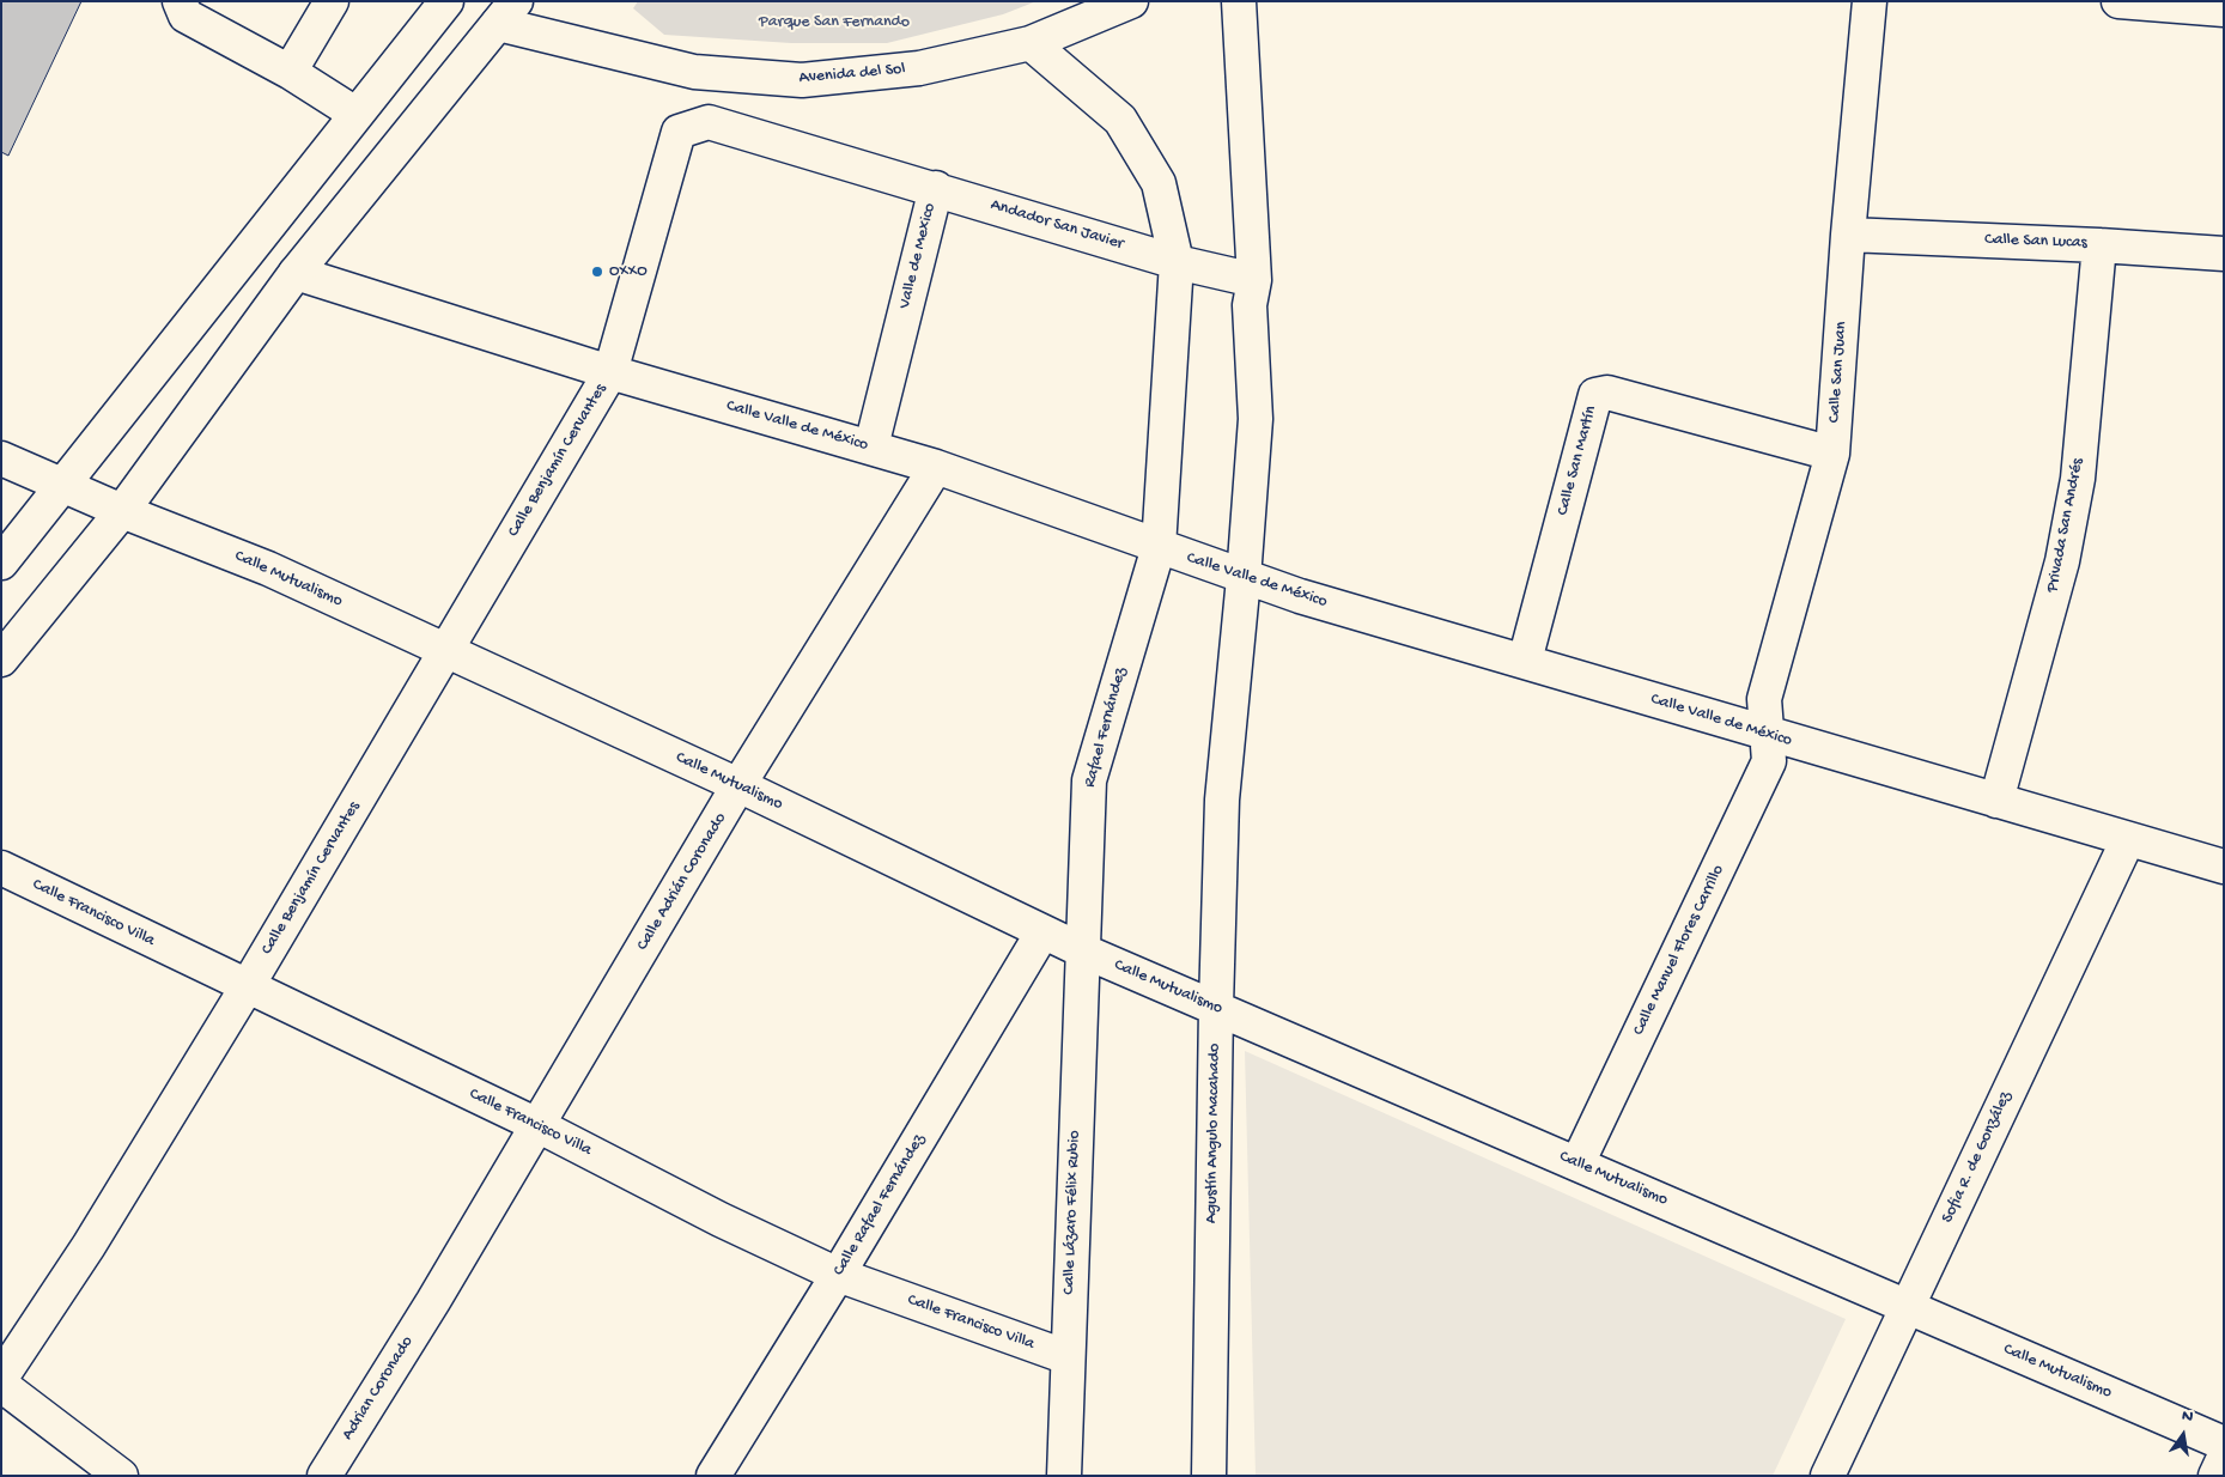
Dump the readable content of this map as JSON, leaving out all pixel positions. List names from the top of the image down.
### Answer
{
  "streets": {
    "street": [
      "Avenida del Sol",
      "Andador San Javier",
      "Calle San Lucas",
      "Valle de Mexico",
      "Calle San Juan",
      "Calle Valle de México",
      "Calle Benjamín Cervantes",
      "Calle San Martín",
      "Privada San Andrés",
      "Calle Mutualismo",
      "Rafael Fernández",
      "Calle Adrián Coronado",
      "Calle Francisco Villa",
      "Calle Manuel Flores Carrillo",
      "Agustín Angulo Macahado",
      "Sofia R. de González",
      "Calle Rafael Fernández",
      "Calle Lázaro Félix Rubio",
      "Adrian Coronado"
    ]
  },
  "crossings": [
    ["Avenida del Sol", "Rafael Fernández"],
    ["Andador San Javier", "Valle de Mexico"],
    ["Andador San Javier", "Rafael Fernández"],
    ["Andador San Javier", "Agustín Angulo Macahado"],
    ["Calle San Lucas", "Calle San Juan"],
    ["Calle San Lucas", "Privada San Andrés"],
    ["Valle de Mexico", "Calle Valle de México"],
    ["Valle de Mexico", "Calle Benjamín Cervantes"],
    ["Calle San Juan", "Calle Valle de México"],
    ["Calle San Juan", "Calle San Martín"],
    ["Calle San Juan", "Calle Manuel Flores Carrillo"],
    ["Calle Valle de México", "Calle Benjamín Cervantes"],
    ["Calle Valle de México", "Calle San Martín"],
    ["Calle Valle de México", "Privada San Andrés"],
    ["Calle Valle de México", "Rafael Fernández"],
    ["Calle Valle de México", "Calle Adrián Coronado"],
    ["Calle Valle de México", "Calle Manuel Flores Carrillo"],
    ["Calle Valle de México", "Agustín Angulo Macahado"],
    ["Calle Valle de México", "Sofia R. de González"],
    ["Calle Benjamín Cervantes", "Calle Mutualismo"],
    ["Calle Benjamín Cervantes", "Calle Francisco Villa"],
    ["Calle Mutualismo", "Rafael Fernández"],
    ["Calle Mutualismo", "Calle Adrián Coronado"],
    ["Calle Mutualismo", "Calle Manuel Flores Carrillo"],
    ["Calle Mutualismo", "Agustín Angulo Macahado"],
    ["Calle Mutualismo", "Sofia R. de González"],
    ["Calle Mutualismo", "Calle Rafael Fernández"],
    ["Calle Mutualismo", "Calle Lázaro Félix Rubio"],
    ["Rafael Fernández", "Calle Lázaro Félix Rubio"],
    ["Calle Adrián Coronado", "Calle Francisco Villa"],
    ["Calle Adrián Coronado", "Adrian Coronado"],
    ["Calle Francisco Villa", "Calle Rafael Fernández"],
    ["Calle Francisco Villa", "Calle Lázaro Félix Rubio"]
  ],
  "parks": ["Parque San Fernando"],
  "places": ["OXXO"],
  "north": "top"
}
